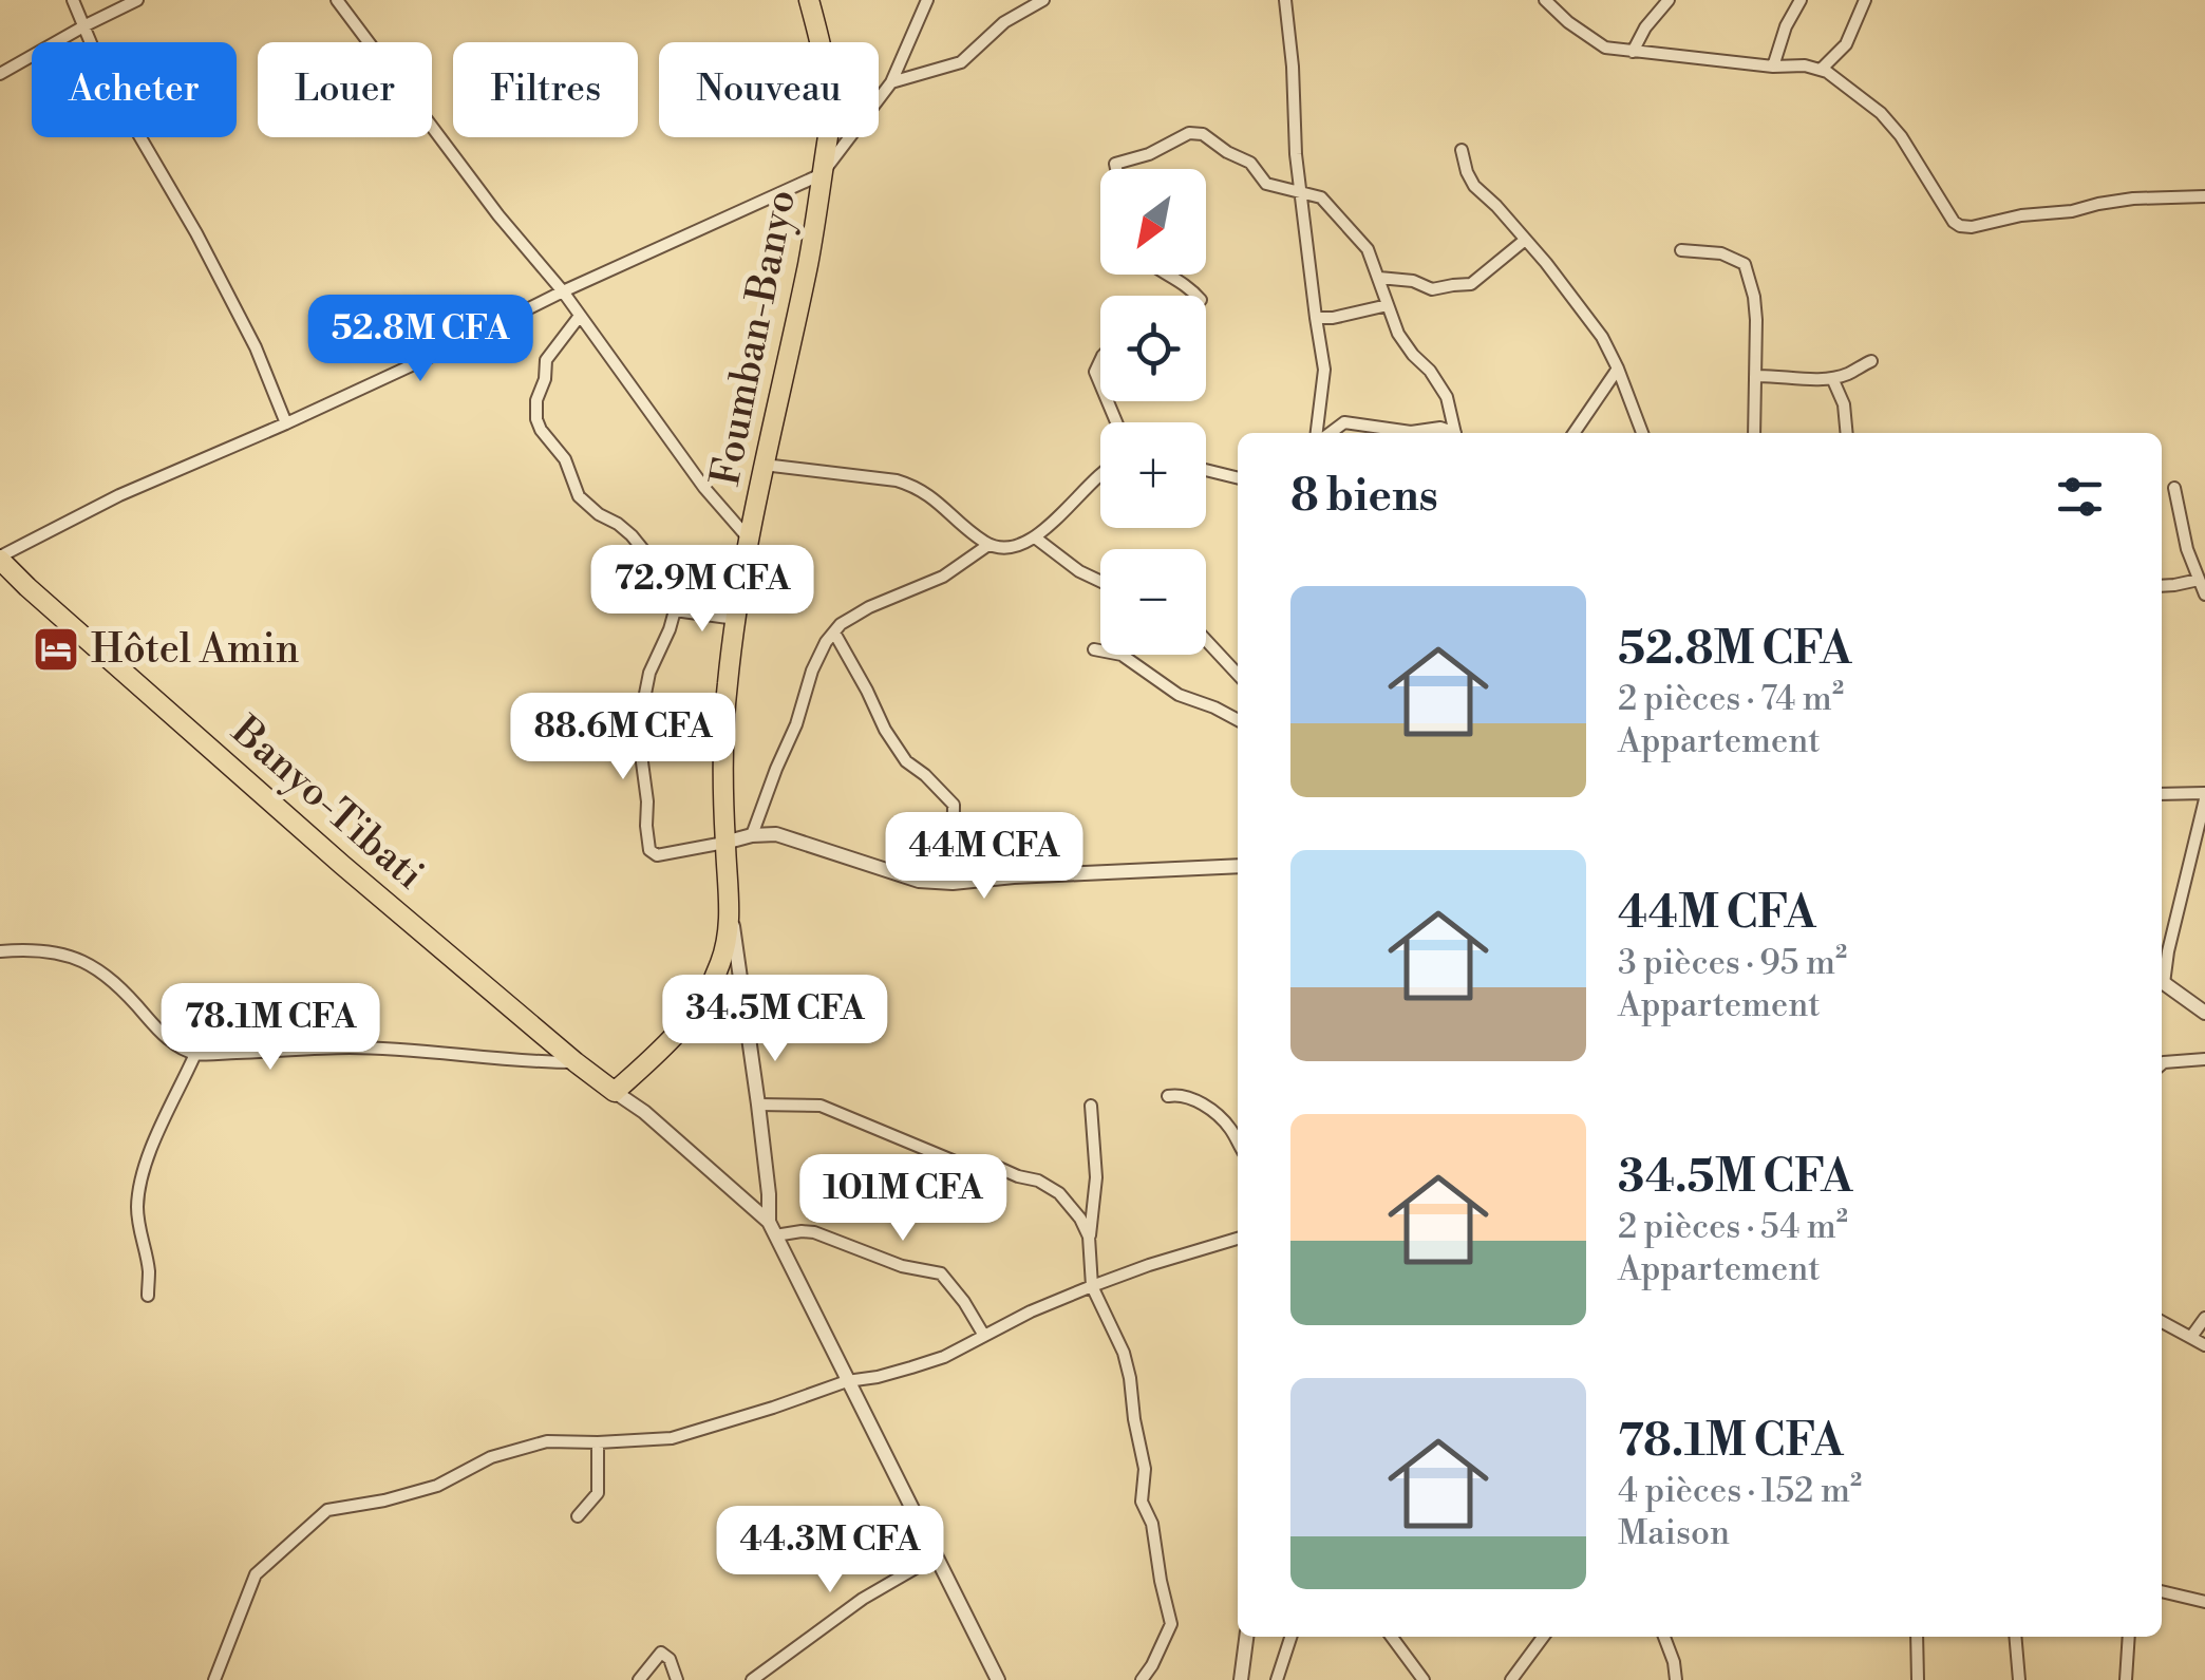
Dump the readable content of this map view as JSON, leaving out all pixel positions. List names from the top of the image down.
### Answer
{
  "streets": {
    "highway": ["Foumban-Banyo", "Banyo-Tibati"]
  },
  "crossings": [
    ["Foumban-Banyo", "Banyo-Tibati"]
  ],
  "places": {
    "hotel": ["Hôtel Amin"]
  },
  "north": "bottom left",
  "page": {
    "chip": [
      "Acheter",
      "Louer",
      "Filtres",
      "Nouveau"
    ],
    "map_buttons": ["+", "−"],
    "price": [
      "52.8M CFA",
      "72.9M CFA",
      "88.6M CFA",
      "44M CFA",
      "34.5M CFA",
      "78.1M CFA",
      "101M CFA",
      "44.3M CFA"
    ],
    "heading": "8 biens",
    "list": [
      {
        "name": "52.8M CFA",
        "note": "2 pièces · 74 m² · Appartement"
      },
      {
        "name": "44M CFA",
        "note": "3 pièces · 95 m² · Appartement"
      },
      {
        "name": "34.5M CFA",
        "note": "2 pièces · 54 m² · Appartement"
      },
      {
        "name": "78.1M CFA",
        "note": "4 pièces · 152 m² · Maison"
      }
    ]
  }
}
